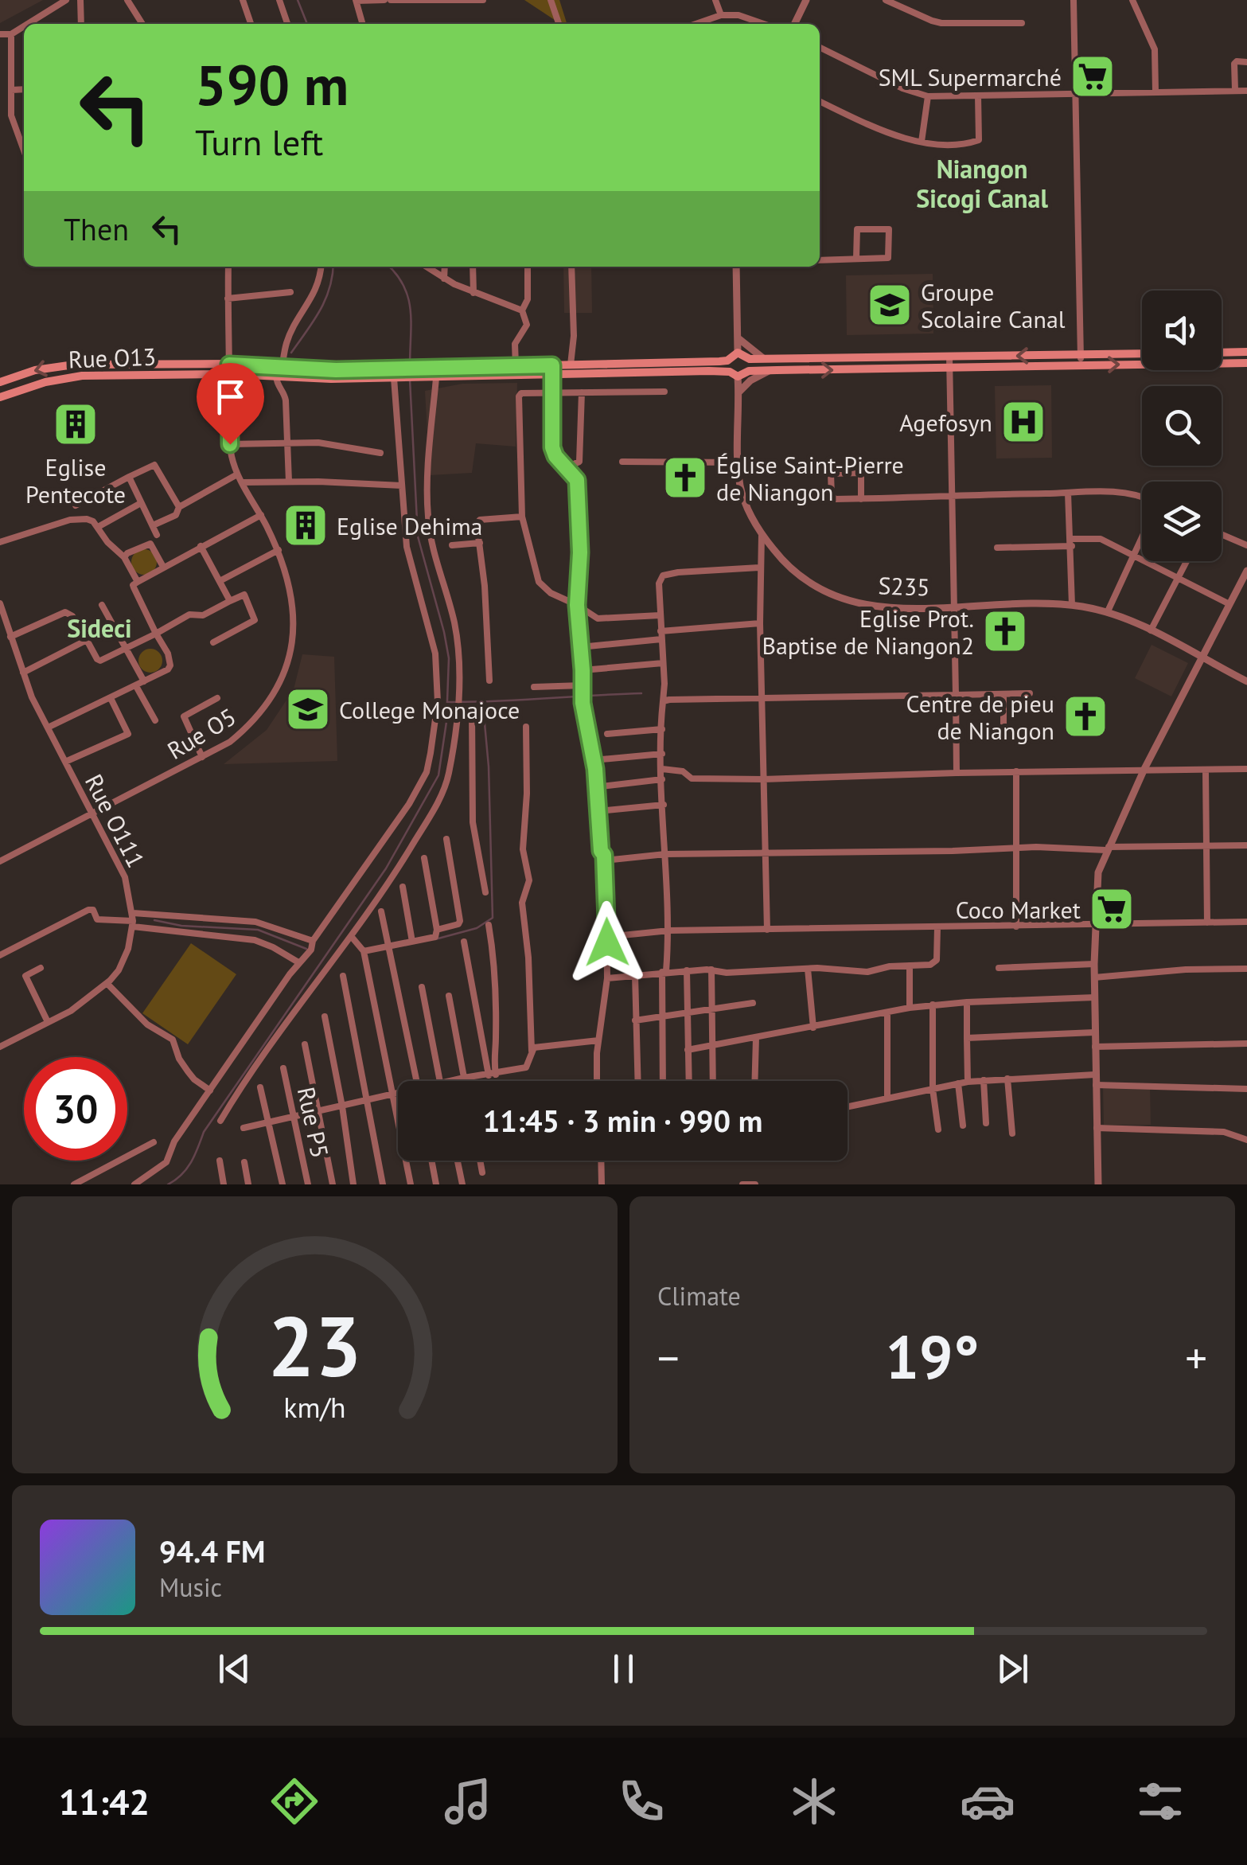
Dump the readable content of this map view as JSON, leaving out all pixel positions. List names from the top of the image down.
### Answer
{
  "streets": {
    "main road": ["Rue O13"],
    "street": [
      "S235",
      "Rue O5",
      "Rue O111",
      "Rue P5"
    ]
  },
  "crossings": [
    ["Rue O13", "Rue O5"],
    ["Rue O5", "Rue O111"]
  ],
  "districts": ["Niangon Sicogi Canal", "Sideci"],
  "places": {
    "supermarket": ["SML Supermarché", "Coco Market"],
    "school or university": ["Groupe Scolaire Canal", "College Monajoce"],
    "hospital": ["Agefosyn"],
    "building": ["Eglise Pentecote", "Eglise Dehima"],
    "church": ["Église Saint-Pierre de Niangon", "Eglise Prot. Baptise de Niangon2", "Centre de pieu de Niangon"]
  },
  "page": {
    "turn": ["590 m", "Turn left"],
    "then": "Then",
    "limit": "30",
    "trip": "11:45 · 3 min · 990 m",
    "tile": "Climate",
    "heat": ["−", "19°", "+"],
    "song": ["94.4 FM", "Music"],
    "tabs": "11:42",
    "gauge": ["23", "km/h"]
  }
}
